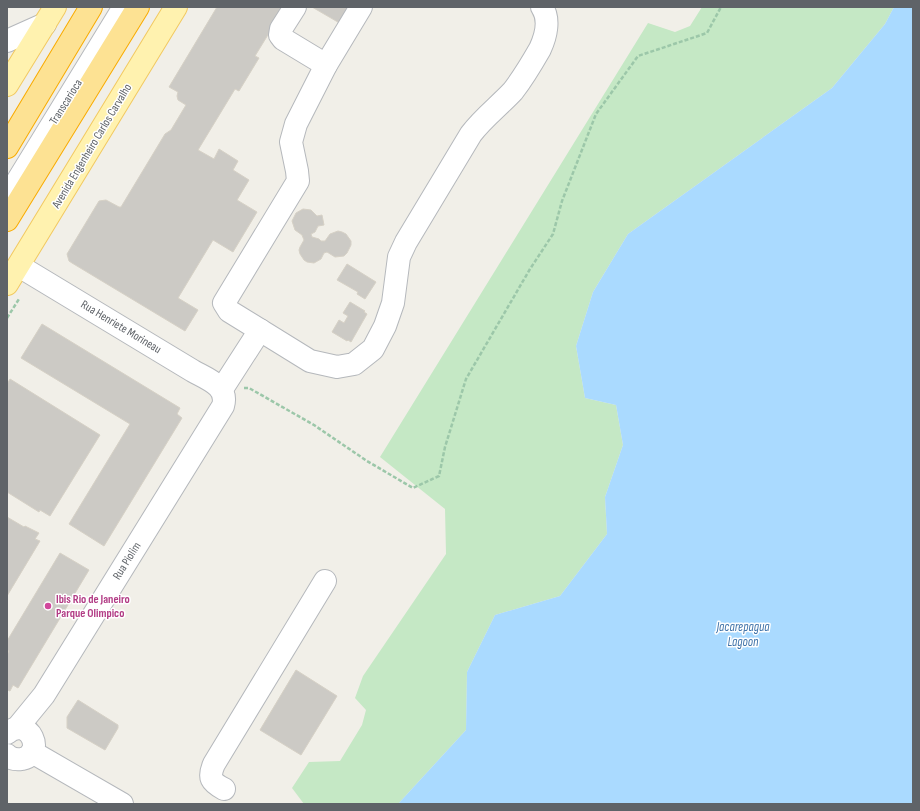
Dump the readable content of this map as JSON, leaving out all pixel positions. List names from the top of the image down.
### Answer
{
  "streets": {
    "main road": ["Avenida Engenheiro Carlos Carvalho"],
    "street": ["Transcarioca", "Rua Henriete Morineau", "Rua Piolim"]
  },
  "crossings": [
    ["Avenida Engenheiro Carlos Carvalho", "Rua Henriete Morineau"],
    ["Rua Henriete Morineau", "Rua Piolim"]
  ],
  "water": ["Jacarepagua Lagoon"],
  "places": ["Ibis Rio de Janeiro Parque Olimpico"]
}
